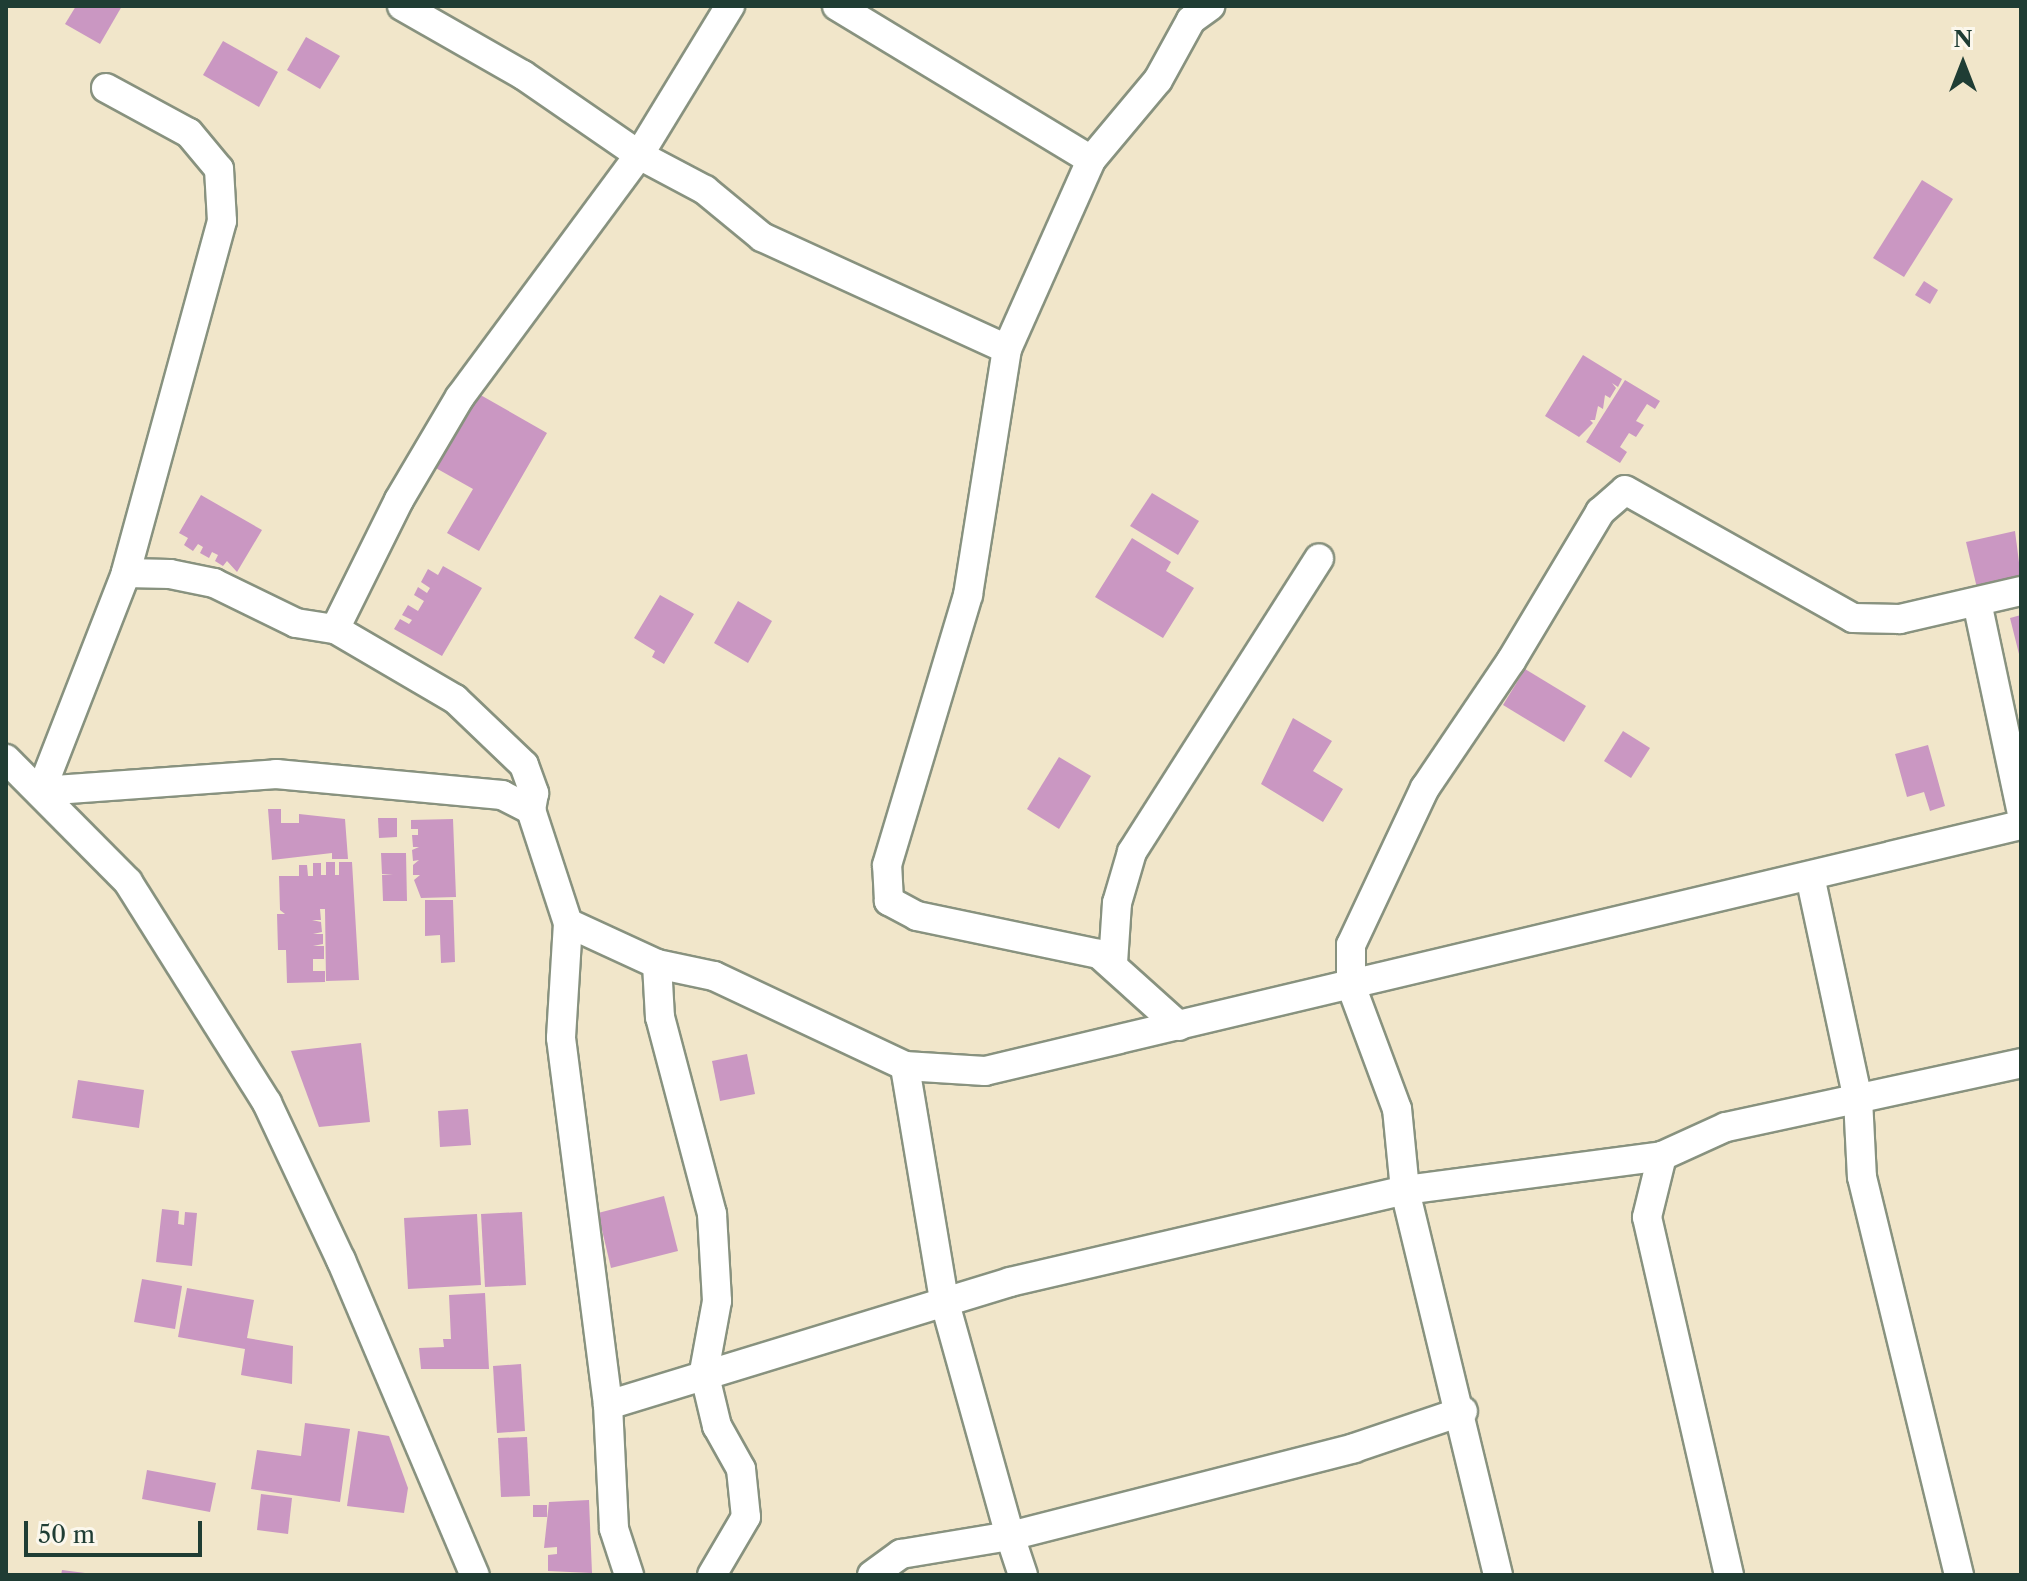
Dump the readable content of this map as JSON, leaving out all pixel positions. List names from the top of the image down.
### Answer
{
  "scale_bar": "50 m",
  "north": "top"
}
